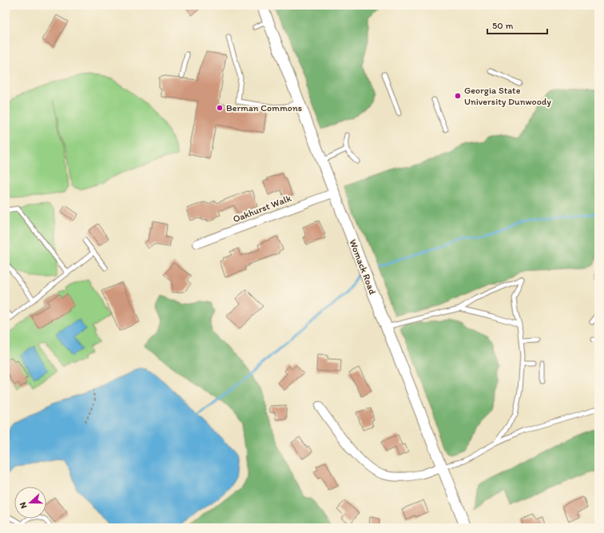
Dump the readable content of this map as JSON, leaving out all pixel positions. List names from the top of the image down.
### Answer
{
  "streets": {
    "street": ["Oakhurst Walk", "Womack Road"]
  },
  "crossings": [
    ["Oakhurst Walk", "Womack Road"]
  ],
  "places": ["Georgia State University Dunwoody", "Berman Commons"],
  "scale_bar": "50 m",
  "north": "left"
}
